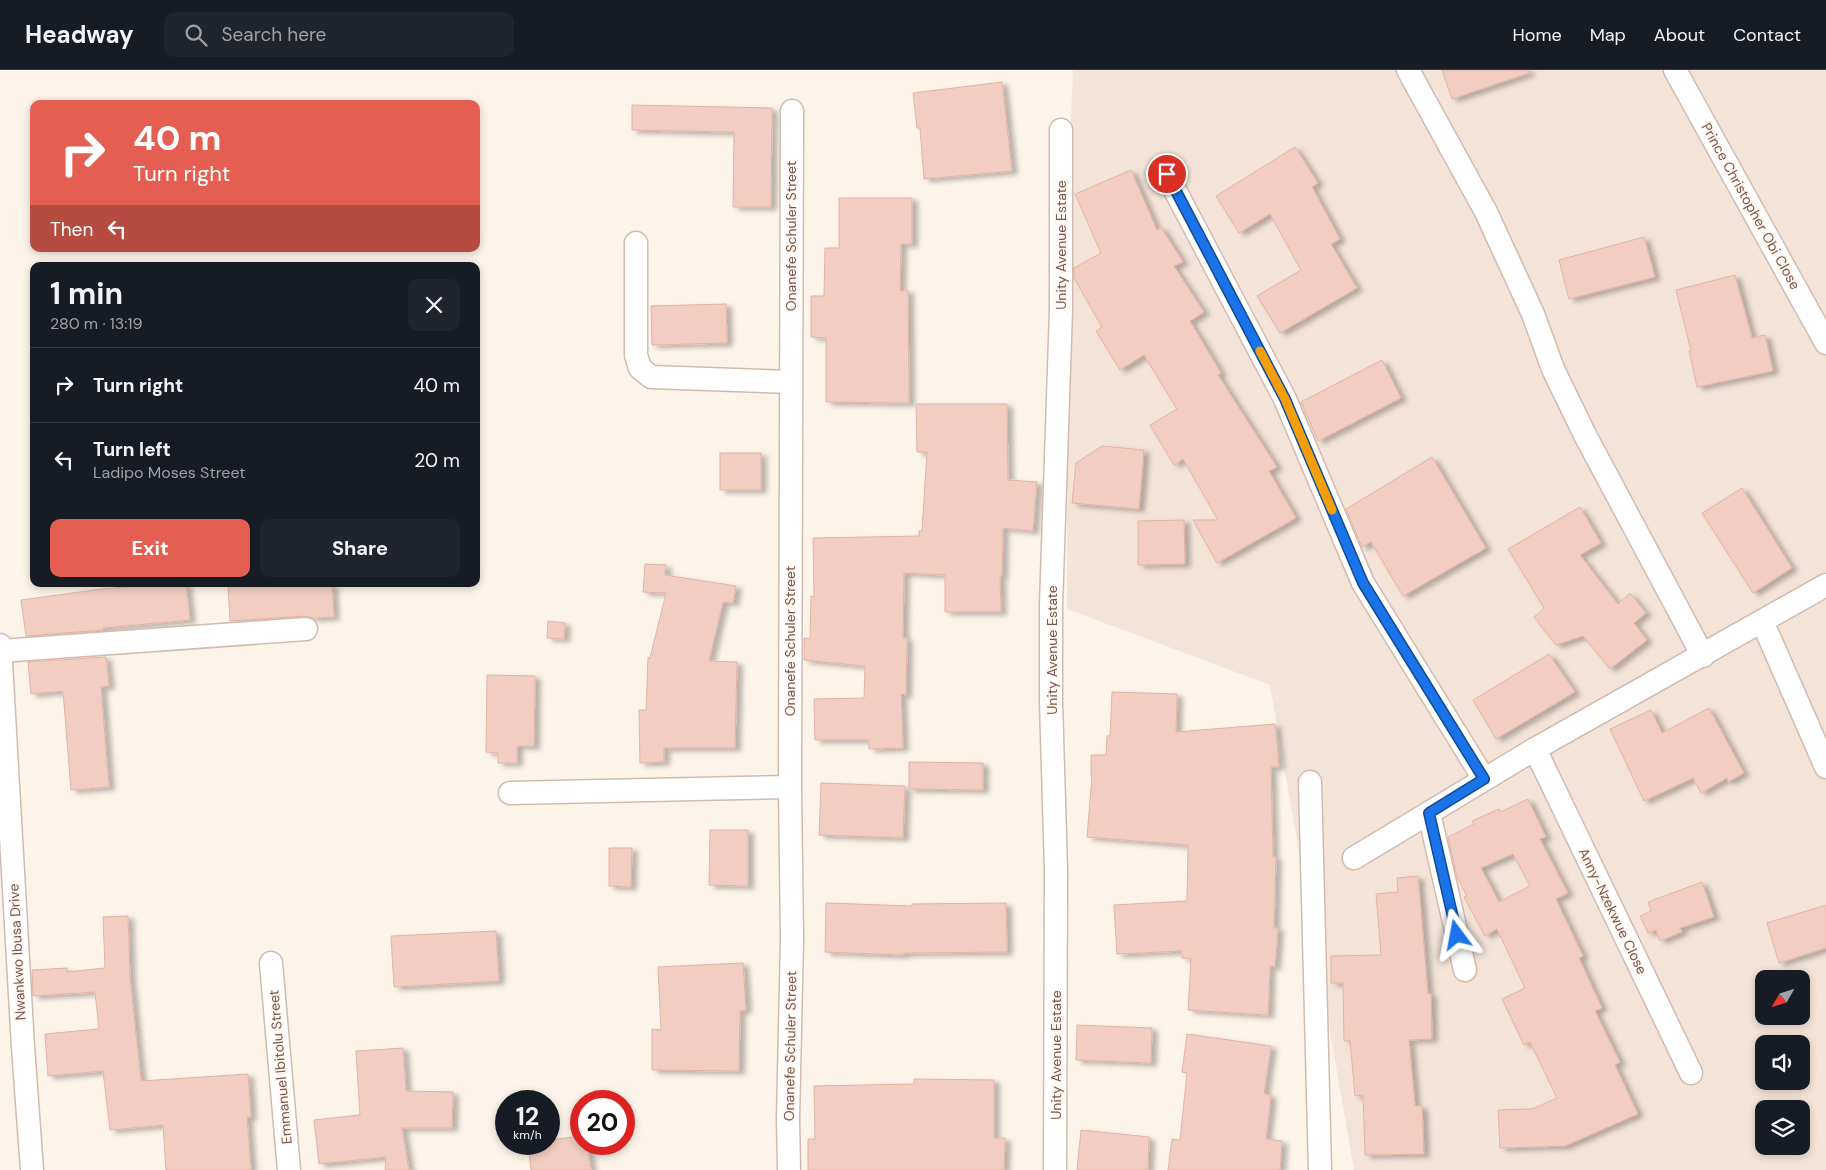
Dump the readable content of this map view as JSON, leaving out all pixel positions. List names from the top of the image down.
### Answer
{
  "streets": {
    "street": [
      "Prince Christopher Obi Close",
      "Onanefe Schuler Street",
      "Unity Avenue Estate",
      "Anny-Nzekwue Close",
      "Nwankwo Ibusa Drive",
      "Emmanuel Ibitolu Street"
    ]
  },
  "north": "bottom left",
  "page": {
    "header": "Headway",
    "search": "Search here",
    "nav": [
      "Home",
      "Map",
      "About",
      "Contact"
    ],
    "turn": ["40 m", "Turn right"],
    "then": "Then",
    "heading": ["1 min", "280 m · 13:19"],
    "list": [
      {
        "name": "Turn right",
        "value": "40 m"
      },
      {
        "name": "Turn left",
        "note": "Ladipo Moses Street",
        "value": "20 m"
      }
    ],
    "buttons": ["Exit", "Share"],
    "speed": "12 km/h",
    "limit": "20"
  }
}
